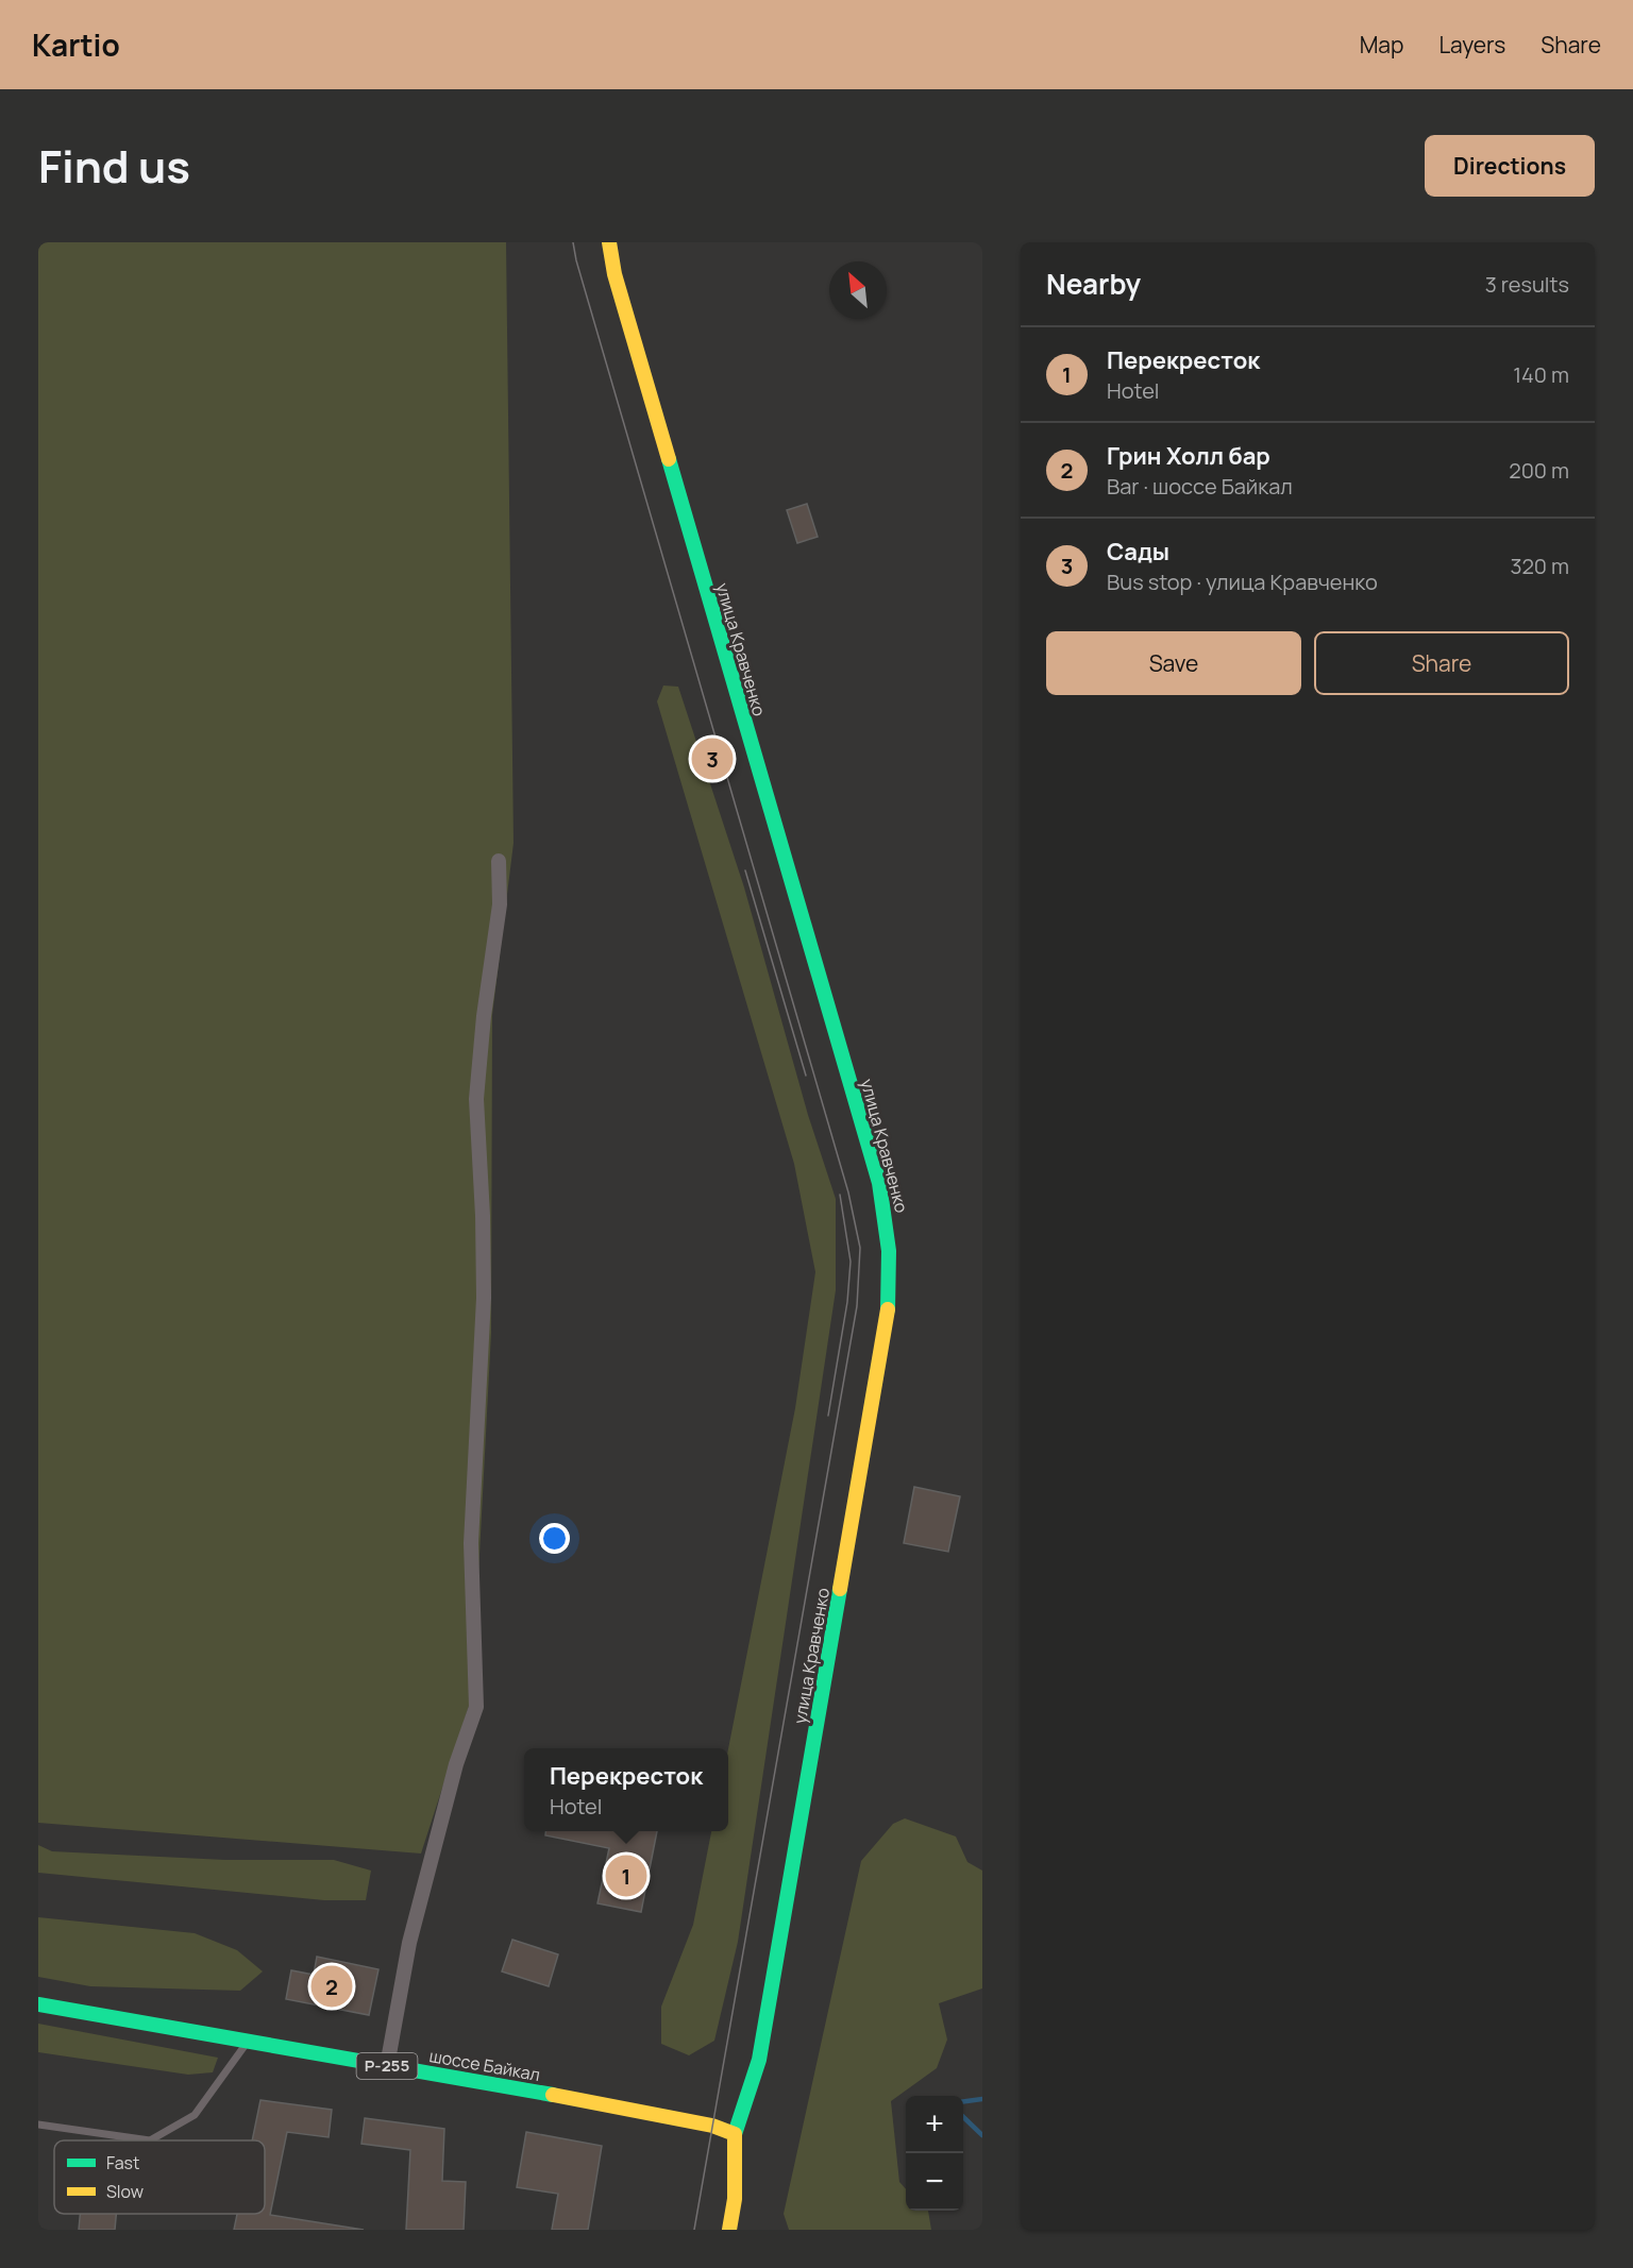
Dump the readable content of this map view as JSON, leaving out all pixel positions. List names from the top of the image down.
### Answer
{
  "streets": {
    "main road": ["улица Кравченко", "шоссе Байкал", "Р-255"]
  },
  "crossings": [
    ["улица Кравченко", "шоссе Байкал"]
  ],
  "legend": ["Fast", "Slow"],
  "north": "top left",
  "page": {
    "header": "Kartio",
    "nav": ["Map", "Layers", "Share"],
    "title": "Find us",
    "buttons": [
      "Directions",
      ["Save", "Share"]
    ],
    "heading": ["Nearby", "3 results"],
    "list": [
      {
        "mark": "1",
        "name": "Перекресток",
        "note": "Hotel",
        "value": "140 m"
      },
      {
        "mark": "2",
        "name": "Грин Холл бар",
        "note": "Bar · шоссе Байкал",
        "value": "200 m"
      },
      {
        "mark": "3",
        "name": "Сады",
        "note": "Bus stop · улица Кравченко",
        "value": "320 m"
      }
    ],
    "pins": ["3", "1", "2"],
    "popup": ["Перекресток", "Hotel"],
    "map_buttons": ["+", "−"]
  }
}
